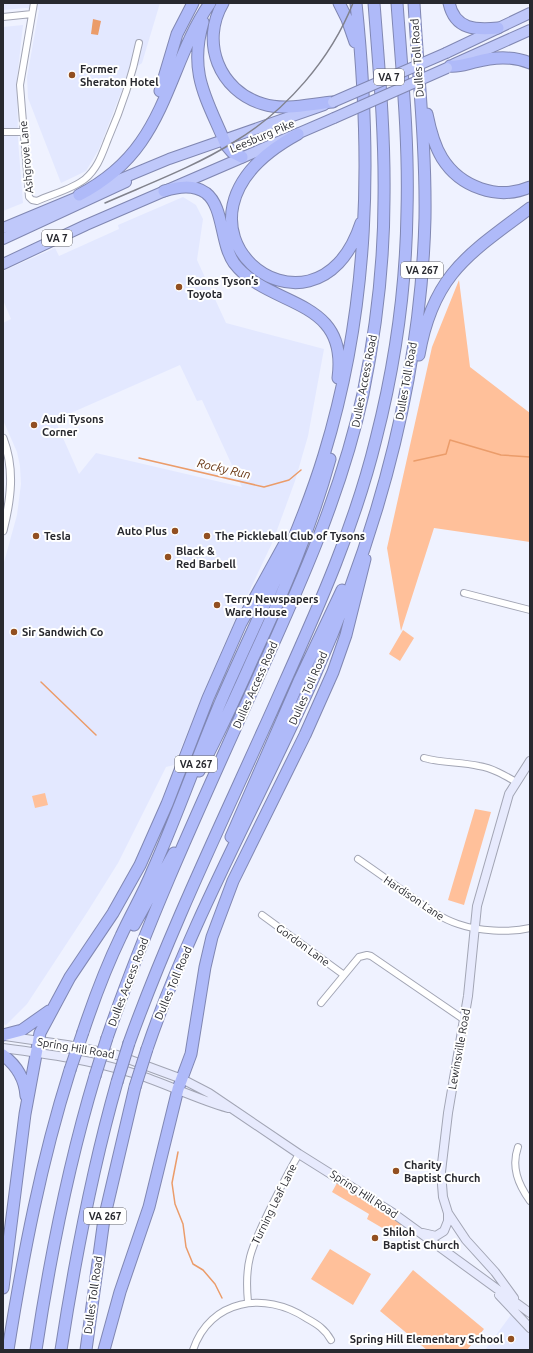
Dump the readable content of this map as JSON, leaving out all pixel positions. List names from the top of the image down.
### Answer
{
  "streets": {
    "highway": [
      "Dulles Toll Road",
      "VA 7",
      "Leesburg Pike",
      "VA 267",
      "Dulles Access Road"
    ],
    "main road": ["Spring Hill Road", "Lewinsville Road"],
    "street": [
      "Ashgrove Lane",
      "Hardison Lane",
      "Gordon Lane",
      "Turning Leaf Lane"
    ]
  },
  "crossings": [
    ["Hardison Lane", "Lewinsville Road"],
    ["Spring Hill Road", "Lewinsville Road"],
    ["Spring Hill Road", "Turning Leaf Lane"]
  ],
  "water": ["Rocky Run"],
  "places": [
    "Former Sheraton Hotel",
    "Koons Tyson’s Toyota",
    "Audi Tysons Corner",
    "Auto Plus",
    "Tesla",
    "The Pickleball Club of Tysons",
    "Black & Red Barbell",
    "Terry Newspapers Ware House",
    "Sir Sandwich Co",
    "Charity Baptist Church",
    "Shiloh Baptist Church",
    "Spring Hill Elementary School"
  ]
}
